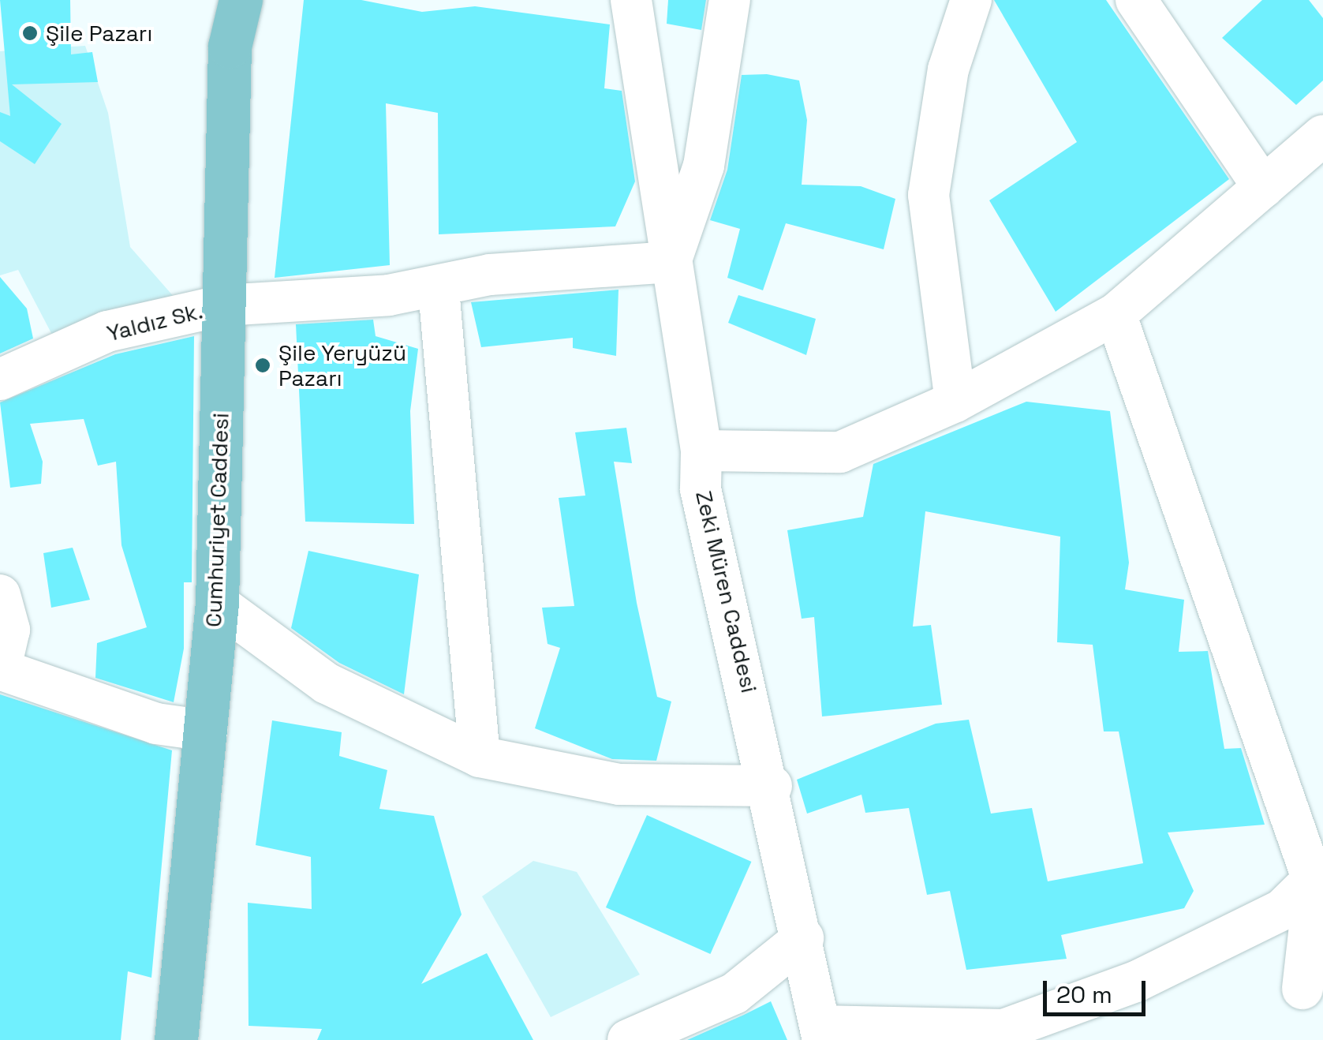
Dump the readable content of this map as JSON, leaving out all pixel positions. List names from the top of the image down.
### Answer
{
  "streets": {
    "main road": ["Cumhuriyet Caddesi"],
    "street": ["Yaldız Sk.", "Zeki Müren Caddesi"]
  },
  "crossings": [
    ["Yaldız Sk.", "Cumhuriyet Caddesi"],
    ["Yaldız Sk.", "Zeki Müren Caddesi"]
  ],
  "places": ["Şile Pazarı", "Şile Yeryüzü Pazarı"],
  "scale_bar": "20 m"
}
